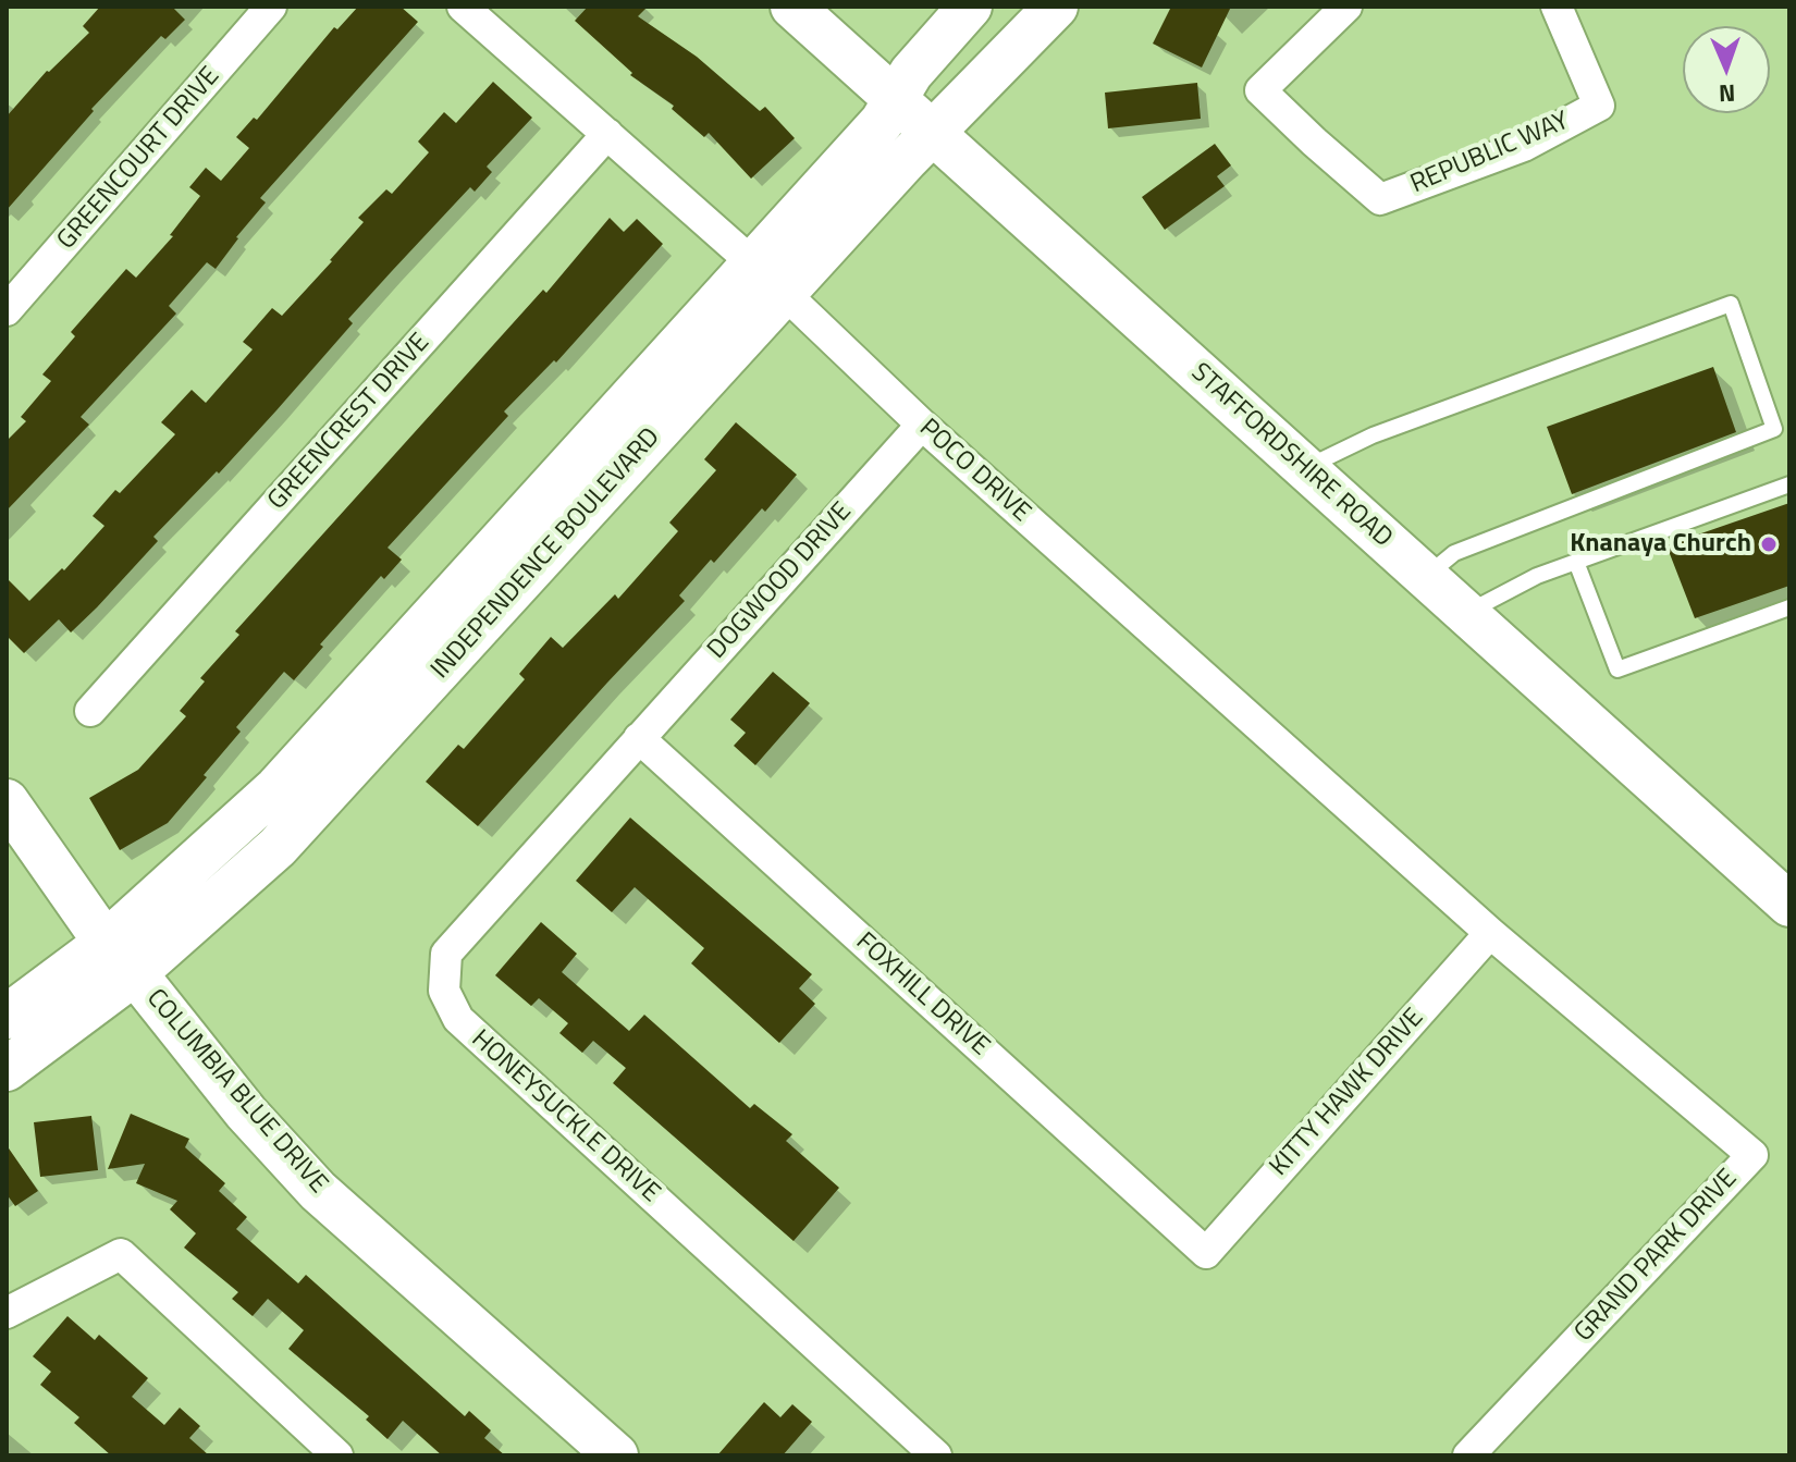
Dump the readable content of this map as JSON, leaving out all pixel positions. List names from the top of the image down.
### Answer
{
  "streets": {
    "main road": ["STAFFORDSHIRE ROAD", "INDEPENDENCE BOULEVARD", "COLUMBIA BLUE DRIVE"],
    "street": [
      "REPUBLIC WAY",
      "GREENCOURT DRIVE",
      "GREENCREST DRIVE",
      "POCO DRIVE",
      "DOGWOOD DRIVE",
      "FOXHILL DRIVE",
      "KITTY HAWK DRIVE",
      "HONEYSUCKLE DRIVE",
      "GRAND PARK DRIVE"
    ]
  },
  "crossings": [
    ["GREENCREST DRIVE", "POCO DRIVE"],
    ["STAFFORDSHIRE ROAD", "INDEPENDENCE BOULEVARD"],
    ["POCO DRIVE", "INDEPENDENCE BOULEVARD"],
    ["POCO DRIVE", "DOGWOOD DRIVE"],
    ["POCO DRIVE", "KITTY HAWK DRIVE"],
    ["POCO DRIVE", "GRAND PARK DRIVE"],
    ["INDEPENDENCE BOULEVARD", "COLUMBIA BLUE DRIVE"],
    ["DOGWOOD DRIVE", "FOXHILL DRIVE"],
    ["DOGWOOD DRIVE", "HONEYSUCKLE DRIVE"],
    ["FOXHILL DRIVE", "KITTY HAWK DRIVE"],
    ["FOXHILL DRIVE", "HONEYSUCKLE DRIVE"],
    ["KITTY HAWK DRIVE", "GRAND PARK DRIVE"]
  ],
  "places": ["Knanaya Church"],
  "north": "bottom"
}
